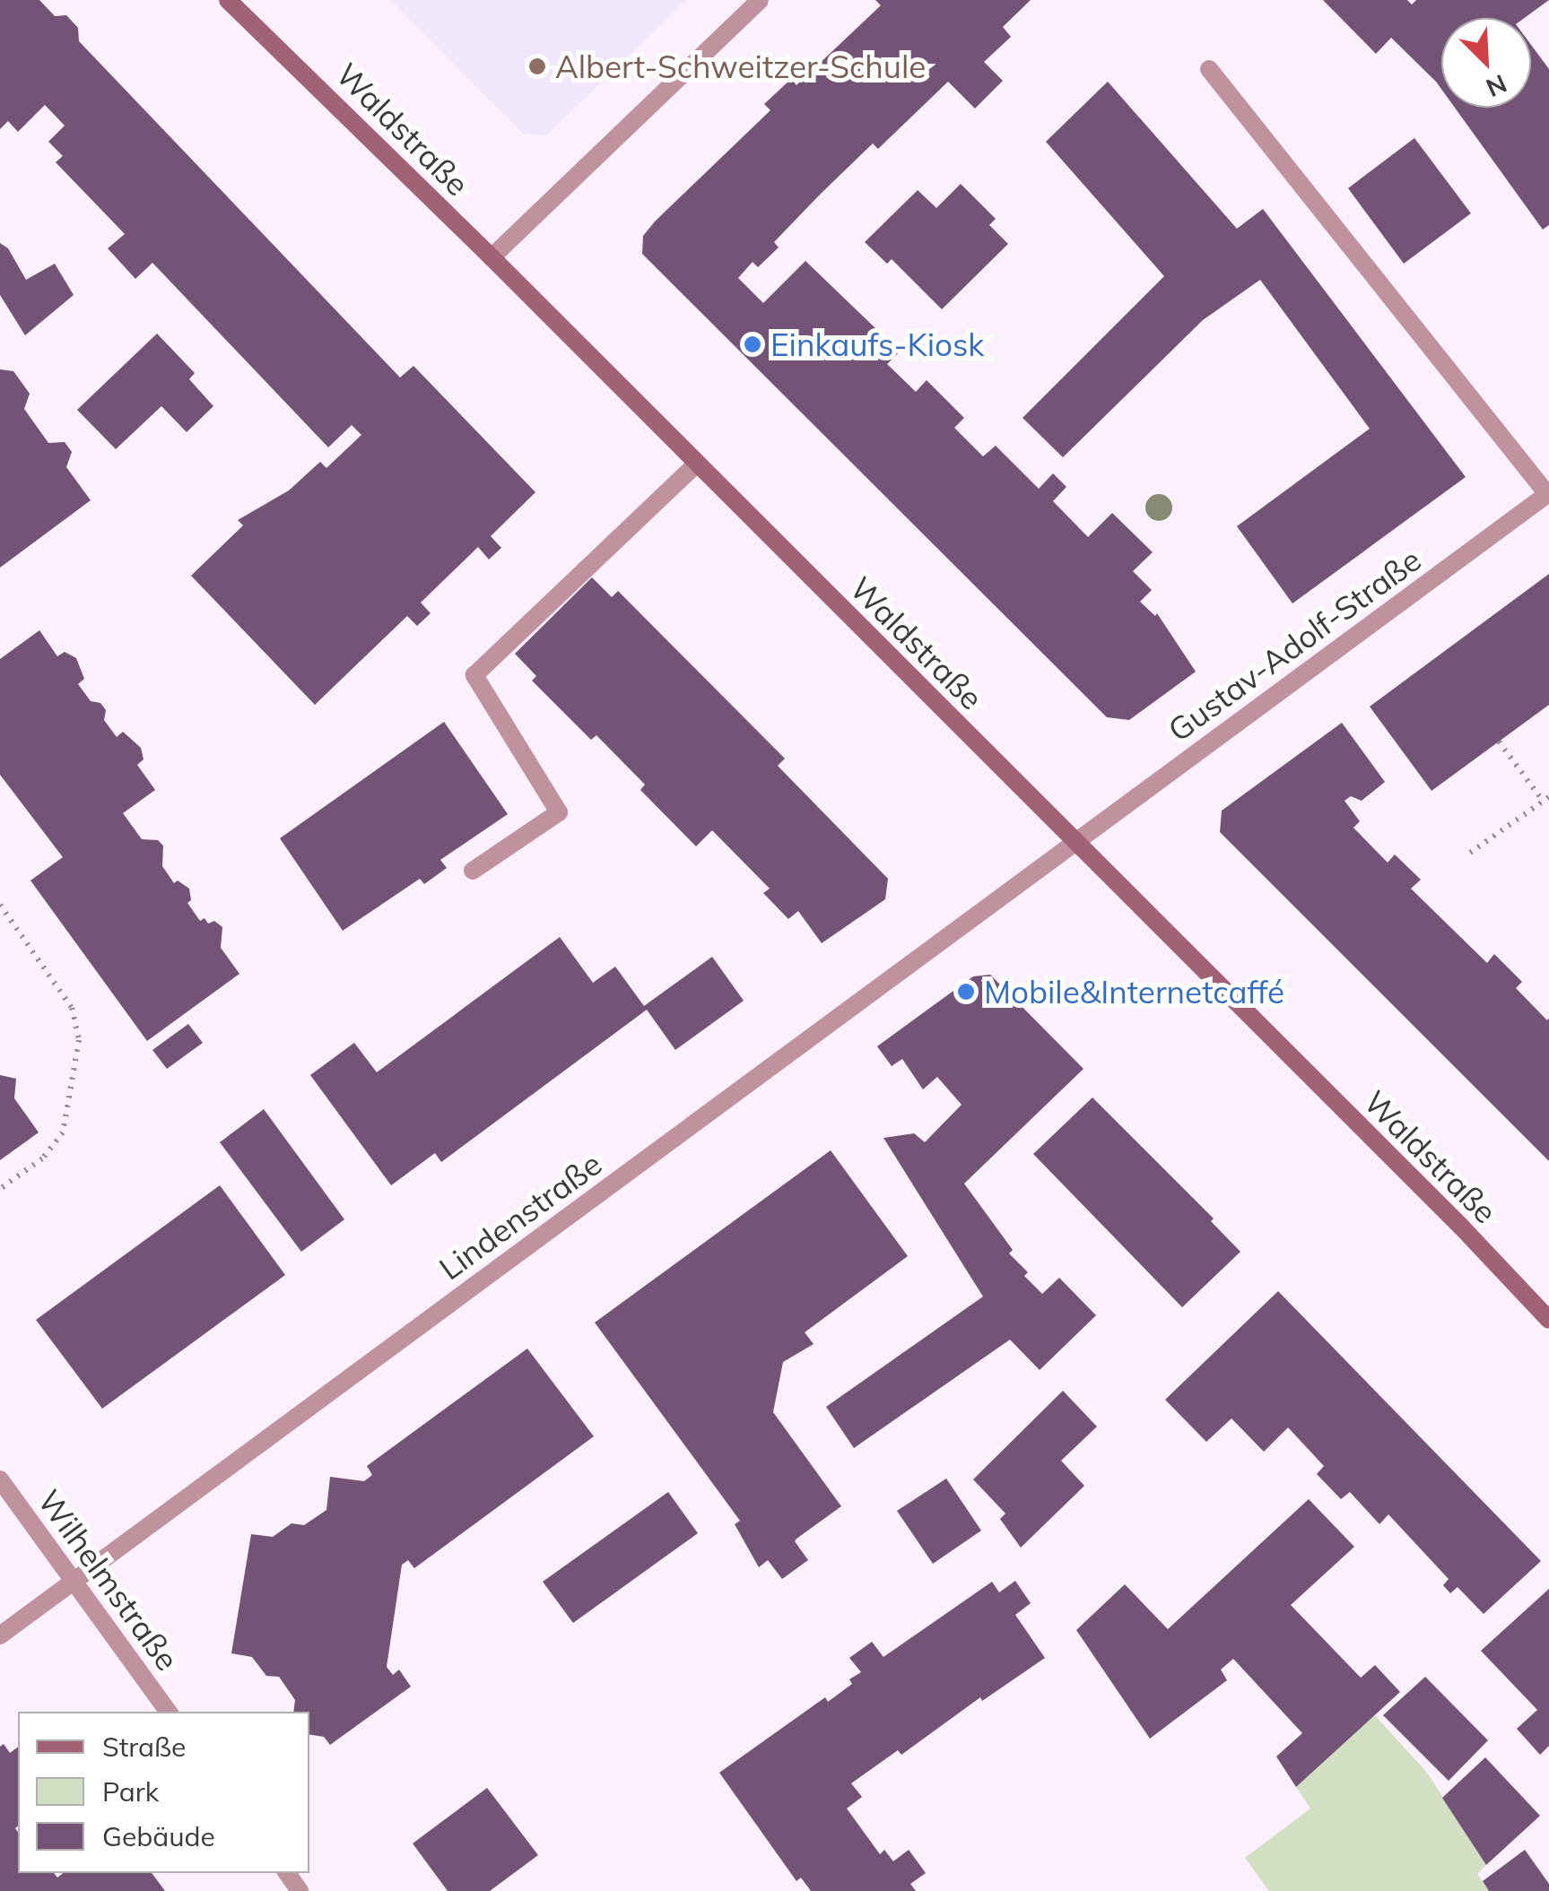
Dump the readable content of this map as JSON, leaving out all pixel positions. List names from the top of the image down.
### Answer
{
  "streets": {
    "main road": ["Waldstraße"],
    "street": ["Gustav-Adolf-Straße", "Lindenstraße", "Wilhelmstraße"]
  },
  "crossings": [
    ["Waldstraße", "Gustav-Adolf-Straße"],
    ["Waldstraße", "Lindenstraße"],
    ["Gustav-Adolf-Straße", "Lindenstraße"],
    ["Lindenstraße", "Wilhelmstraße"]
  ],
  "places": ["Albert-Schweitzer-Schule", "Einkaufs-Kiosk", "Mobile&Internetcaffé"],
  "legend": ["Straße", "Park", "Gebäude"],
  "north": "bottom right"
}
